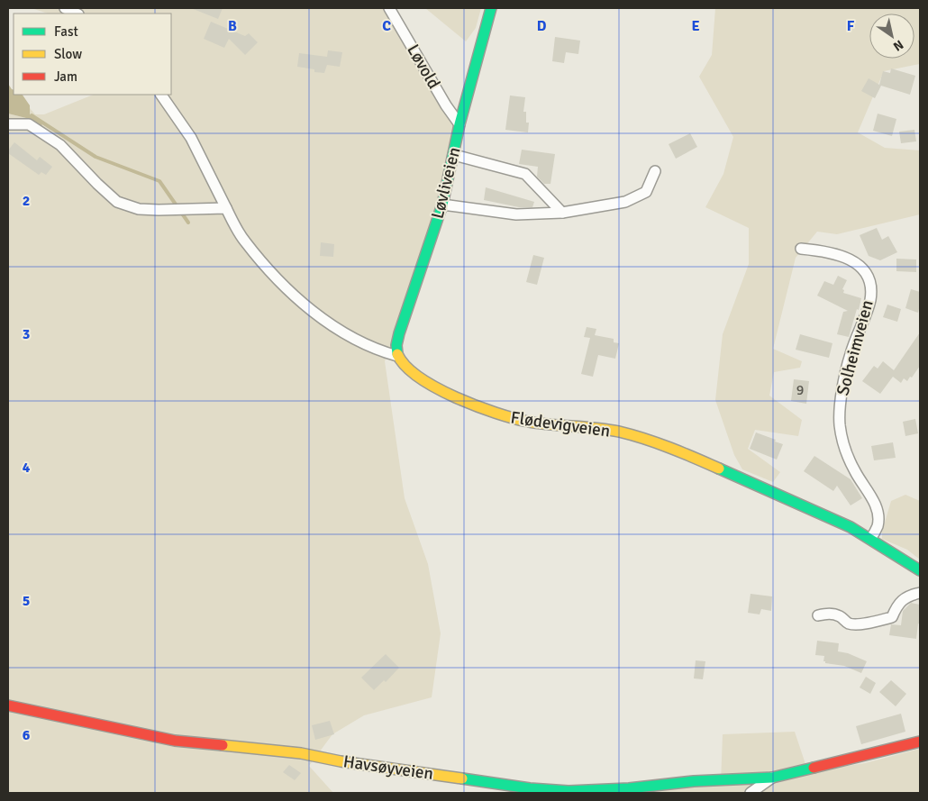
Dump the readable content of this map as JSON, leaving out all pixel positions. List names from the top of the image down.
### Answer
{
  "streets": {
    "main road": ["Løvliveien", "Flødevigveien", "Havsøyveien"],
    "street": ["Løvold", "Solheimveien"]
  },
  "crossings": [
    ["Løvold", "Løvliveien"],
    ["Løvliveien", "Flødevigveien"],
    ["Solheimveien", "Flødevigveien"]
  ],
  "house_numbers": ["9"],
  "legend": ["Fast", "Slow", "Jam"],
  "north": "bottom right",
  "grid": {
    "columns": [
      "B",
      "C",
      "D",
      "E",
      "F"
    ],
    "rows": [
      "2",
      "3",
      "4",
      "5",
      "6"
    ]
  }
}
